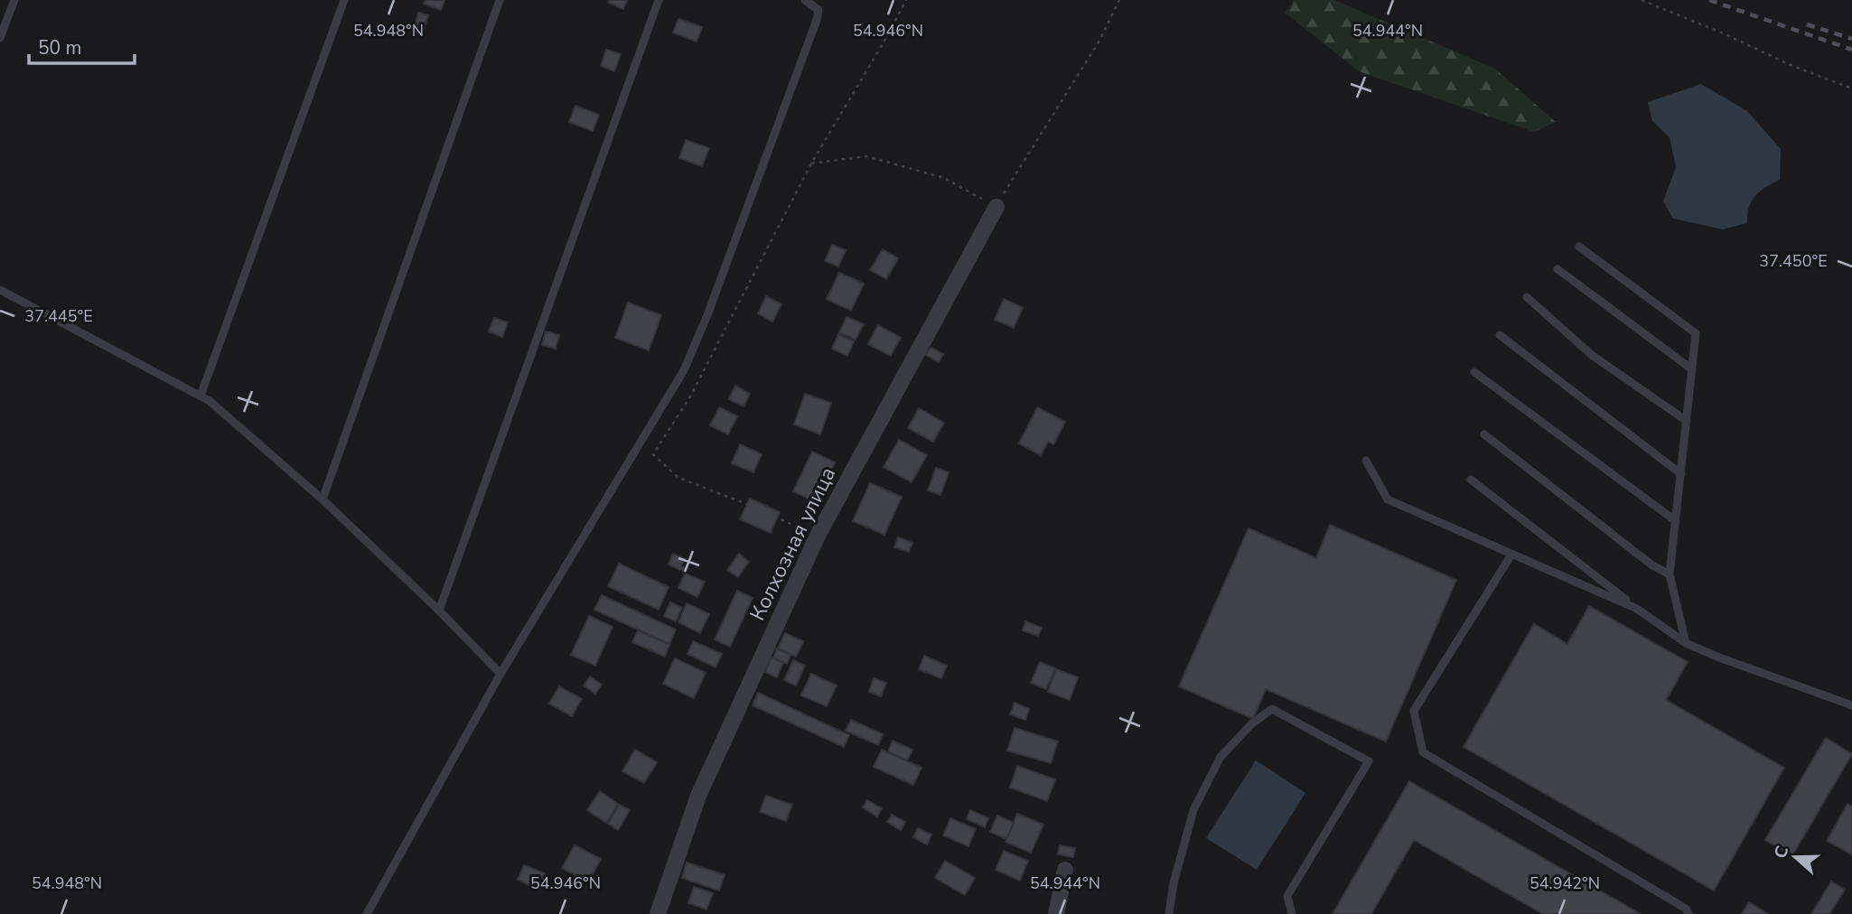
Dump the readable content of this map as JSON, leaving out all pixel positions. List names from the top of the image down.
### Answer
{
  "streets": {
    "street": ["Колхозная улица"]
  },
  "scale_bar": "50 m",
  "north": "left",
  "coordinates": [
    "54.948°N",
    "54.946°N",
    "54.944°N",
    "37.450°E",
    "37.445°E",
    "54.942°N"
  ]
}
